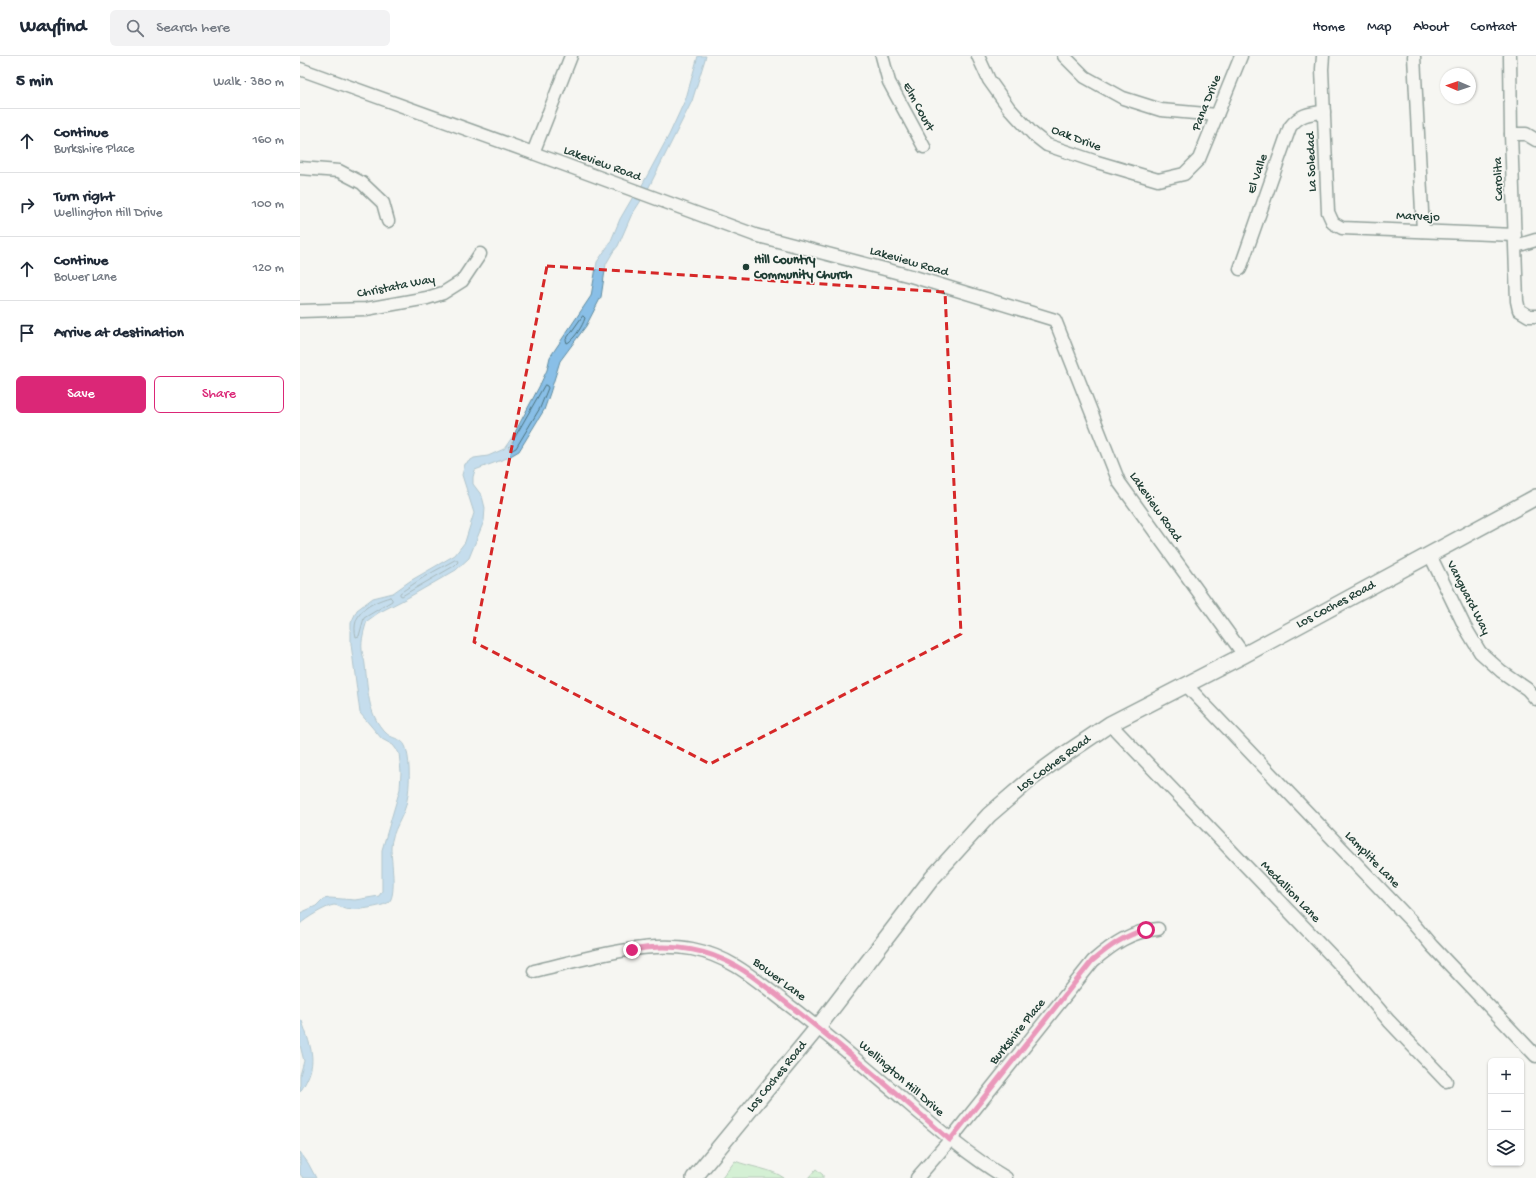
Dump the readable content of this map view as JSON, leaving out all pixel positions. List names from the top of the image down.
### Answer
{
  "streets": {
    "main road": ["Los Coches Road"],
    "street": [
      "Pana Drive",
      "Elm Court",
      "Oak Drive",
      "La Soledad",
      "Lakeview Road",
      "El Valle",
      "Carolita",
      "Marvejo",
      "Christata Way",
      "Vanguard Way",
      "Lamplite Lane",
      "Medallion Lane",
      "Bower Lane",
      "Burkshire Place",
      "Wellington Hill Drive"
    ]
  },
  "crossings": [
    ["Pana Drive", "Oak Drive"],
    ["La Soledad", "El Valle"],
    ["La Soledad", "Marvejo"],
    ["Lakeview Road", "Los Coches Road"],
    ["Carolita", "Marvejo"],
    ["Vanguard Way", "Los Coches Road"],
    ["Los Coches Road", "Lamplite Lane"],
    ["Los Coches Road", "Medallion Lane"],
    ["Los Coches Road", "Bower Lane"],
    ["Los Coches Road", "Wellington Hill Drive"],
    ["Bower Lane", "Wellington Hill Drive"],
    ["Burkshire Place", "Wellington Hill Drive"]
  ],
  "places": ["Hill Country Community Church"],
  "north": "left",
  "page": {
    "header": "Wayfind",
    "search": "Search here",
    "nav": [
      "Home",
      "Map",
      "About",
      "Contact"
    ],
    "heading": ["5 min", "Walk · 380 m"],
    "list": [
      ["Continue", "Burkshire Place", "160 m"],
      ["Turn right", "Wellington Hill Drive", "100 m"],
      ["Continue", "Bower Lane", "120 m"],
      "Arrive at destination"
    ],
    "buttons": ["Save", "Share"],
    "map_buttons": ["+", "−"]
  }
}
